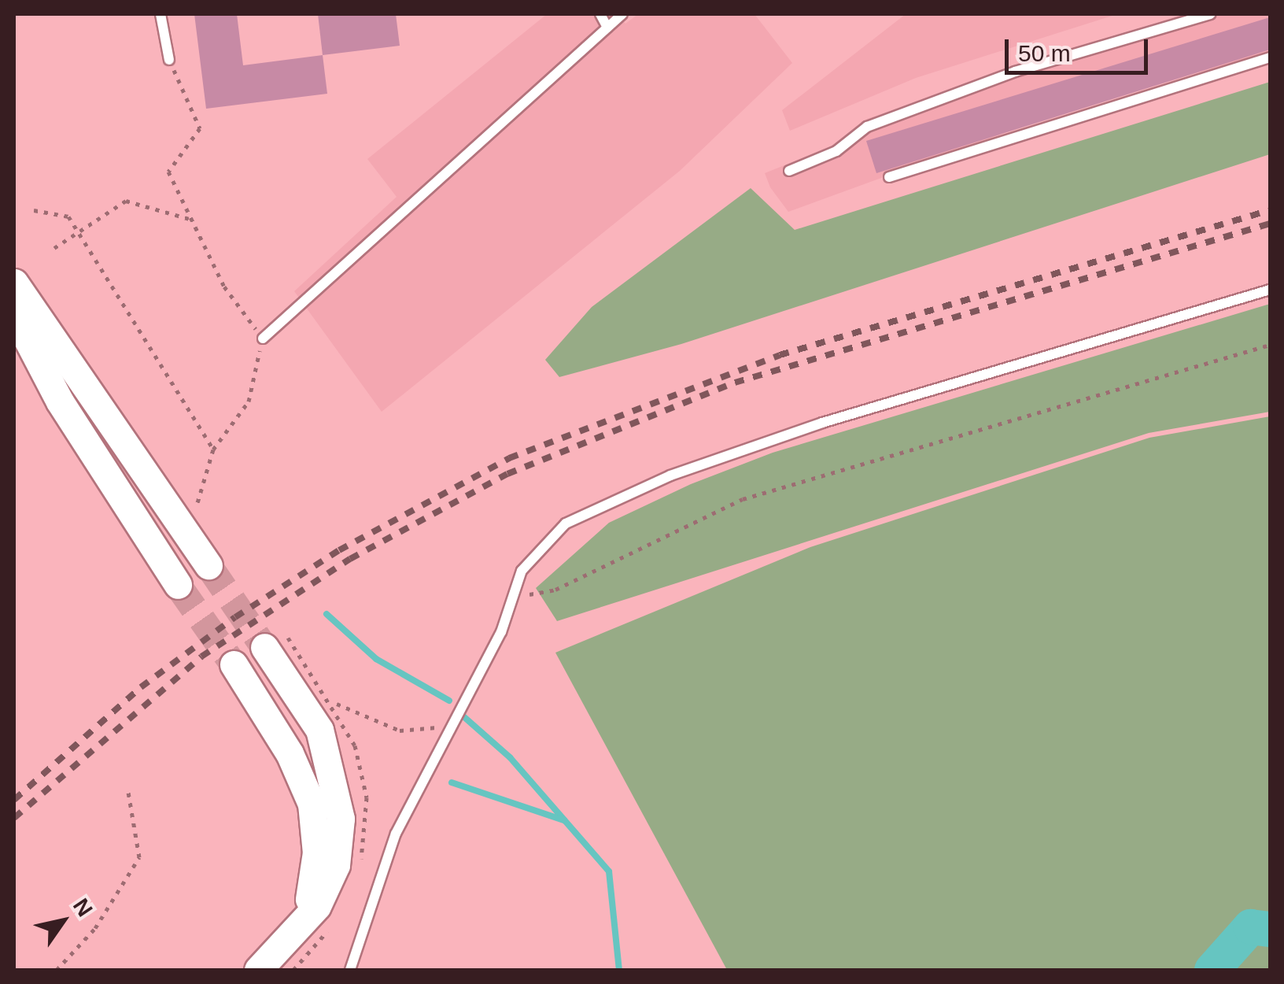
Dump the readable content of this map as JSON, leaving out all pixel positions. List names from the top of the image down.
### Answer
{
  "scale_bar": "50 m",
  "north": "top right"
}
